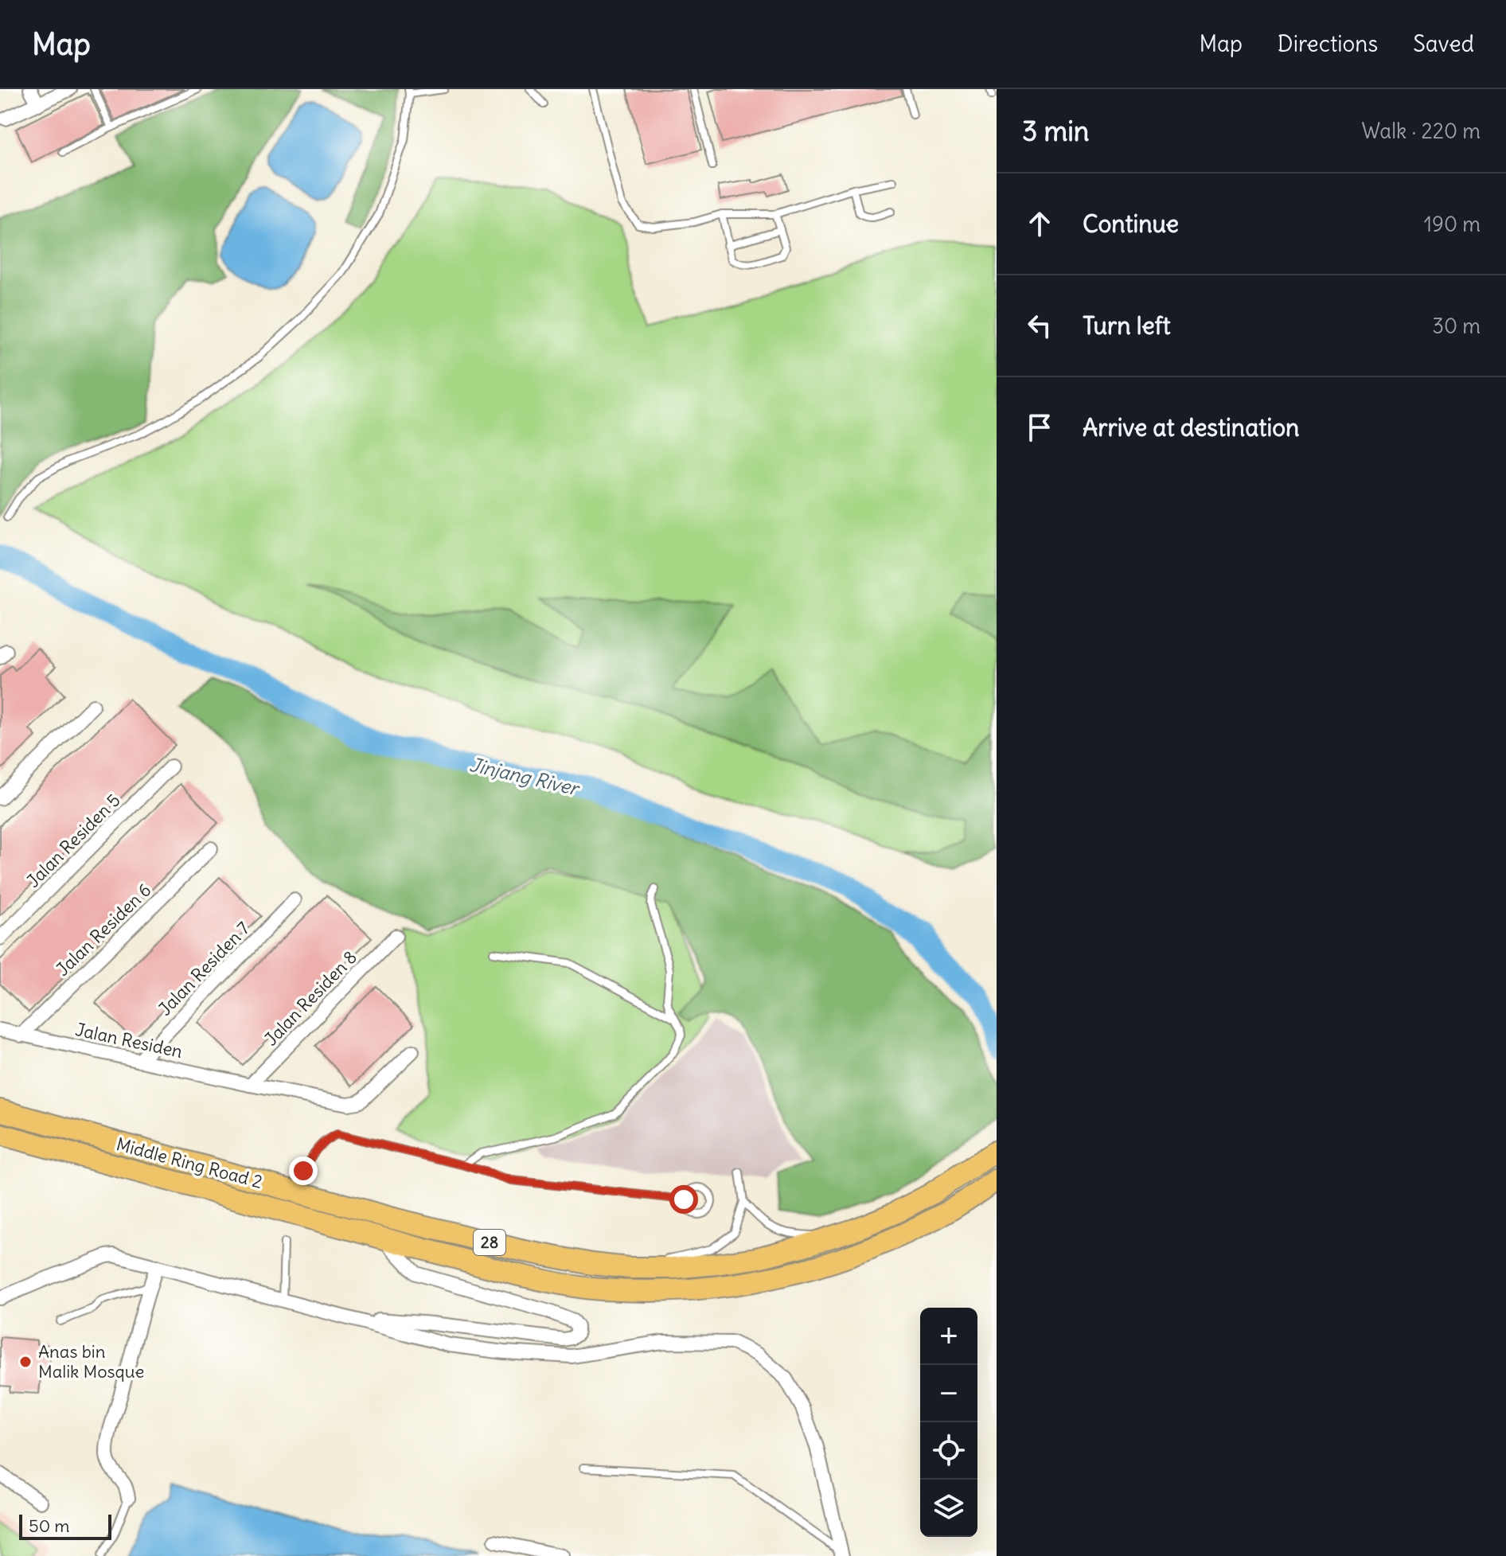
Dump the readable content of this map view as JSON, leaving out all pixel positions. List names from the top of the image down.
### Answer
{
  "streets": {
    "highway": ["Middle Ring Road 2", "28"],
    "street": [
      "Jalan Residen 5",
      "Jalan Residen 6",
      "Jalan Residen 7",
      "Jalan Residen 8",
      "Jalan Residen"
    ]
  },
  "crossings": [
    ["Jalan Residen 6", "Jalan Residen"],
    ["Jalan Residen 7", "Jalan Residen"],
    ["Jalan Residen 8", "Jalan Residen"]
  ],
  "water": ["Jinjang River"],
  "places": ["Anas bin Malik Mosque"],
  "scale_bar": "50 m",
  "page": {
    "header": "Map",
    "nav": ["Map", "Directions", "Saved"],
    "heading": ["3 min", "Walk · 220 m"],
    "list": [
      ["Continue", "190 m"],
      ["Turn left", "30 m"],
      "Arrive at destination"
    ],
    "map_buttons": ["+", "−"],
    "scale": "50 m"
  }
}
